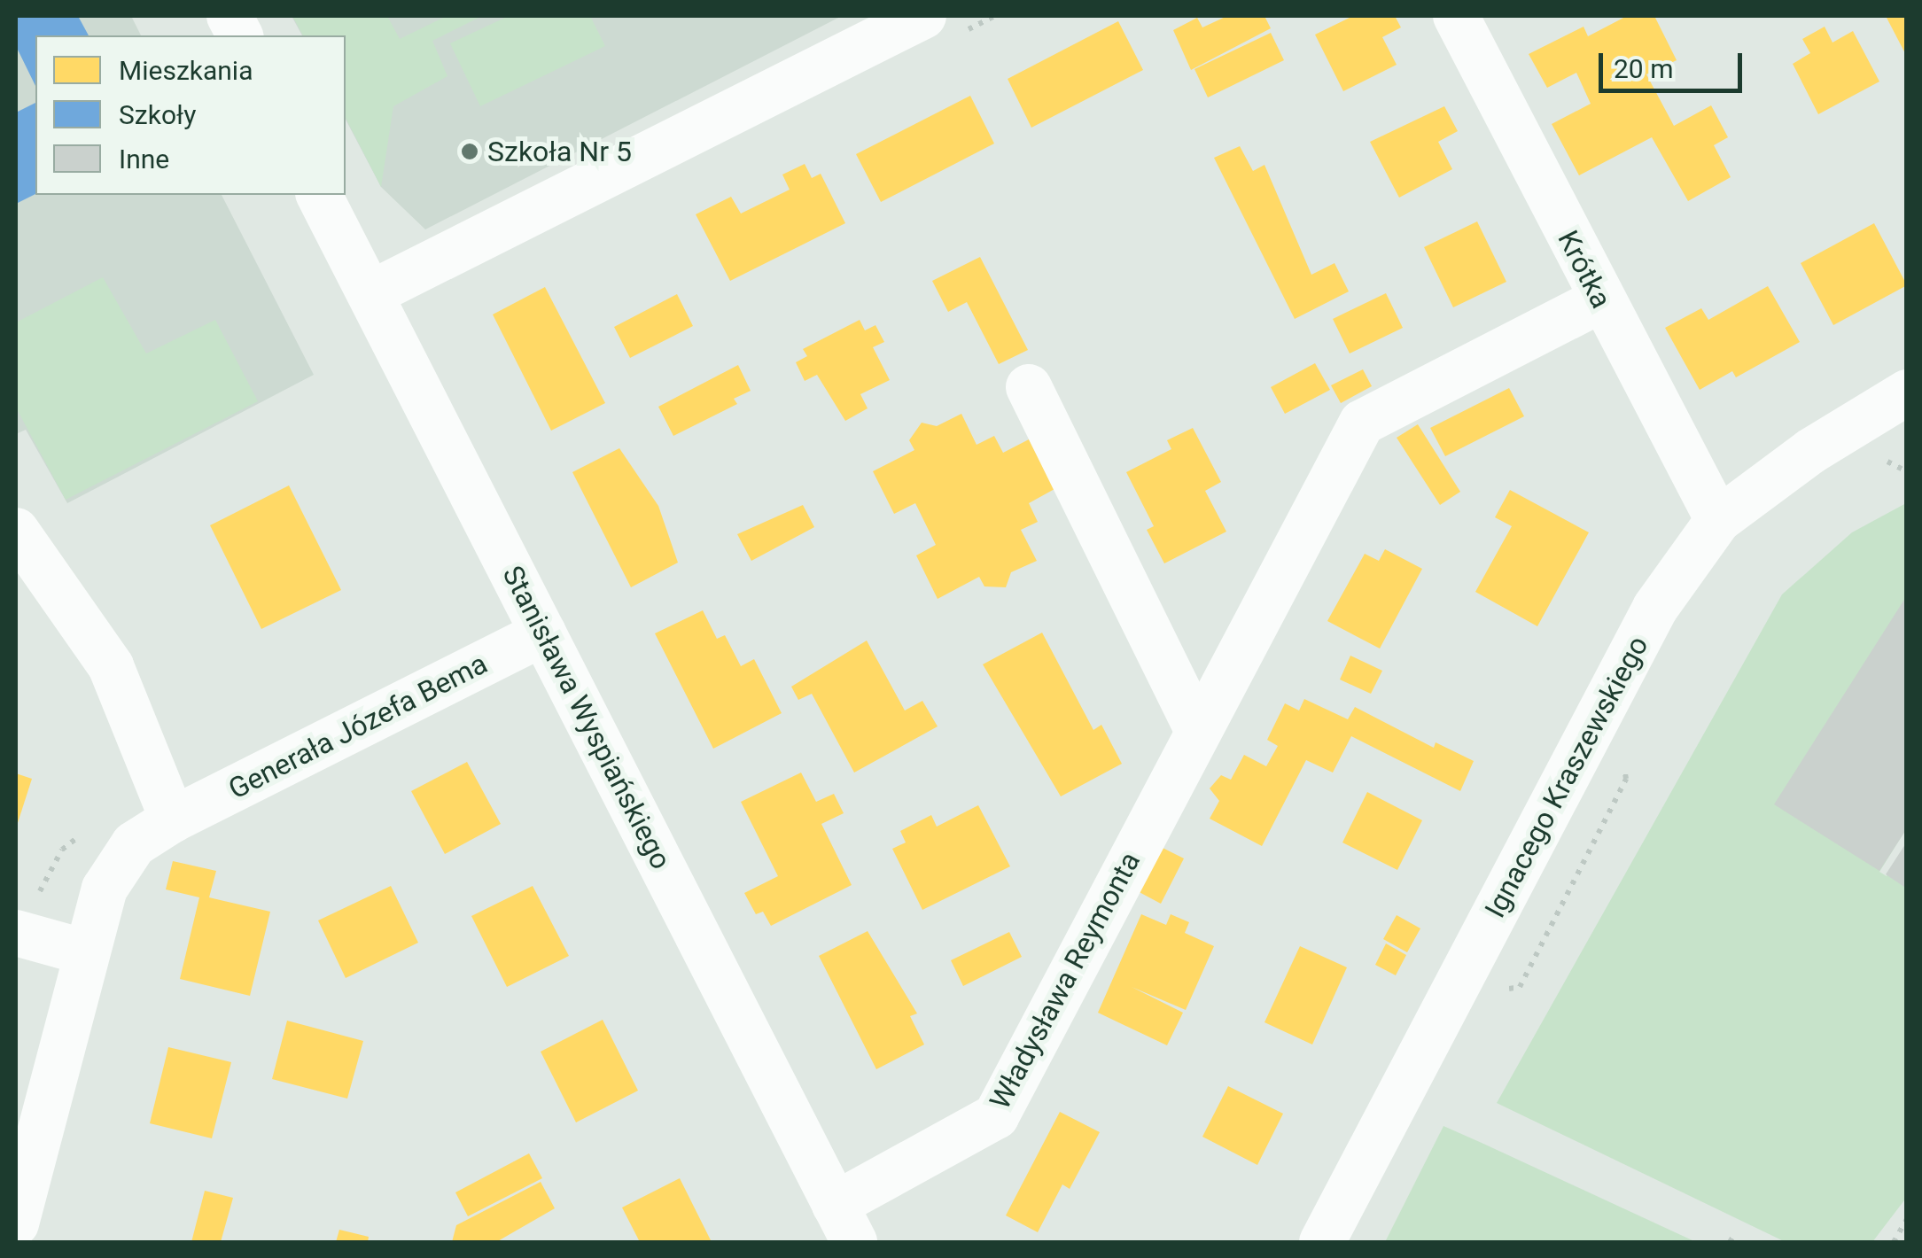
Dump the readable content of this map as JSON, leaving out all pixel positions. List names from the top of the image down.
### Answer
{
  "streets": {
    "street": [
      "Krótka",
      "Stanisława Wyspiańskiego",
      "Generała Józefa Bema",
      "Ignacego Kraszewskiego",
      "Władysława Reymonta"
    ]
  },
  "crossings": [
    ["Krótka", "Ignacego Kraszewskiego"],
    ["Krótka", "Władysława Reymonta"],
    ["Stanisława Wyspiańskiego", "Generała Józefa Bema"],
    ["Stanisława Wyspiańskiego", "Władysława Reymonta"]
  ],
  "places": ["Szkoła Nr 5"],
  "legend": ["Mieszkania", "Szkoły", "Inne"],
  "scale_bar": "20 m"
}
